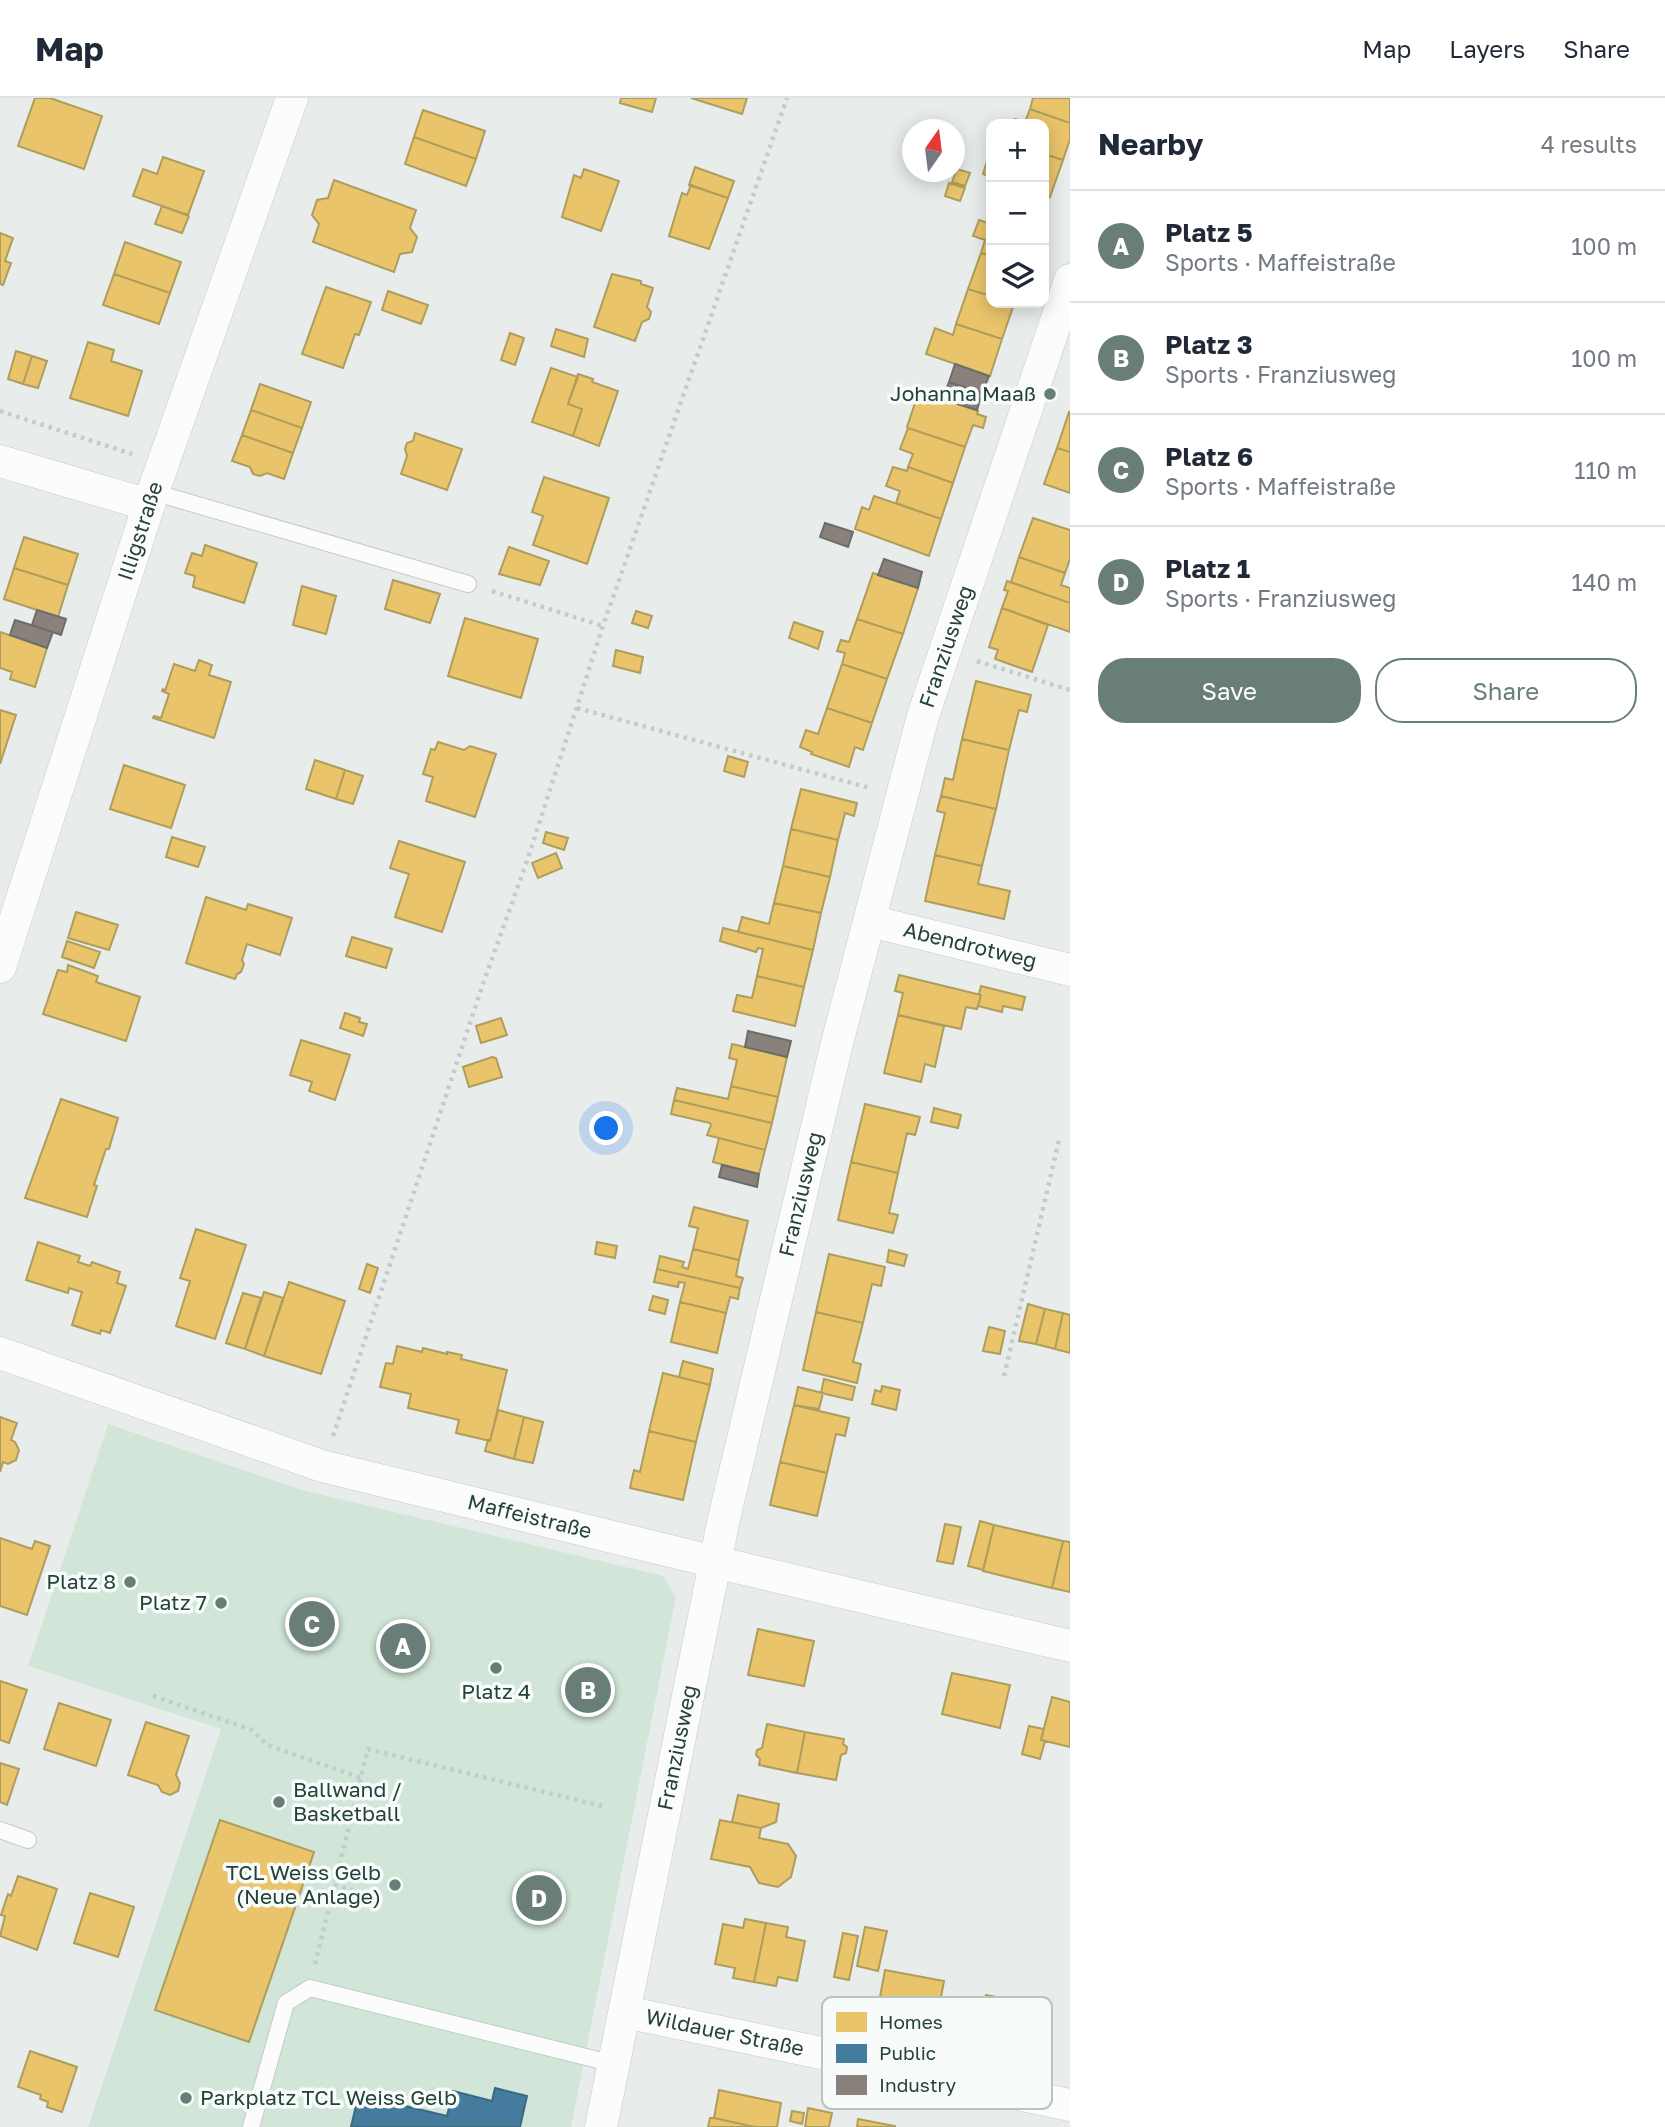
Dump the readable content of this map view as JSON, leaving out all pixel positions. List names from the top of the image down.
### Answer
{
  "streets": {
    "street": [
      "Illigstraße",
      "Franziusweg",
      "Abendrotweg",
      "Maffeistraße",
      "Wildauer Straße"
    ]
  },
  "crossings": [
    ["Franziusweg", "Abendrotweg"],
    ["Franziusweg", "Maffeistraße"],
    ["Franziusweg", "Wildauer Straße"]
  ],
  "places": [
    "Johanna Maaß",
    "Platz 8",
    "Platz 7",
    "Platz 4",
    "Ballwand / Basketball",
    "TCL Weiss Gelb (Neue Anlage)",
    "Parkplatz TCL Weiss Gelb"
  ],
  "legend": ["Homes", "Public", "Industry"],
  "north": "top",
  "page": {
    "header": "Map",
    "nav": ["Map", "Layers", "Share"],
    "heading": ["Nearby", "4 results"],
    "map_buttons": ["+", "−"],
    "list": [
      {
        "mark": "A",
        "name": "Platz 5",
        "note": "Sports · Maffeistraße",
        "value": "100 m"
      },
      {
        "mark": "B",
        "name": "Platz 3",
        "note": "Sports · Franziusweg",
        "value": "100 m"
      },
      {
        "mark": "C",
        "name": "Platz 6",
        "note": "Sports · Maffeistraße",
        "value": "110 m"
      },
      {
        "mark": "D",
        "name": "Platz 1",
        "note": "Sports · Franziusweg",
        "value": "140 m"
      }
    ],
    "buttons": ["Save", "Share"],
    "pins": [
      "C",
      "A",
      "B",
      "D"
    ]
  }
}
